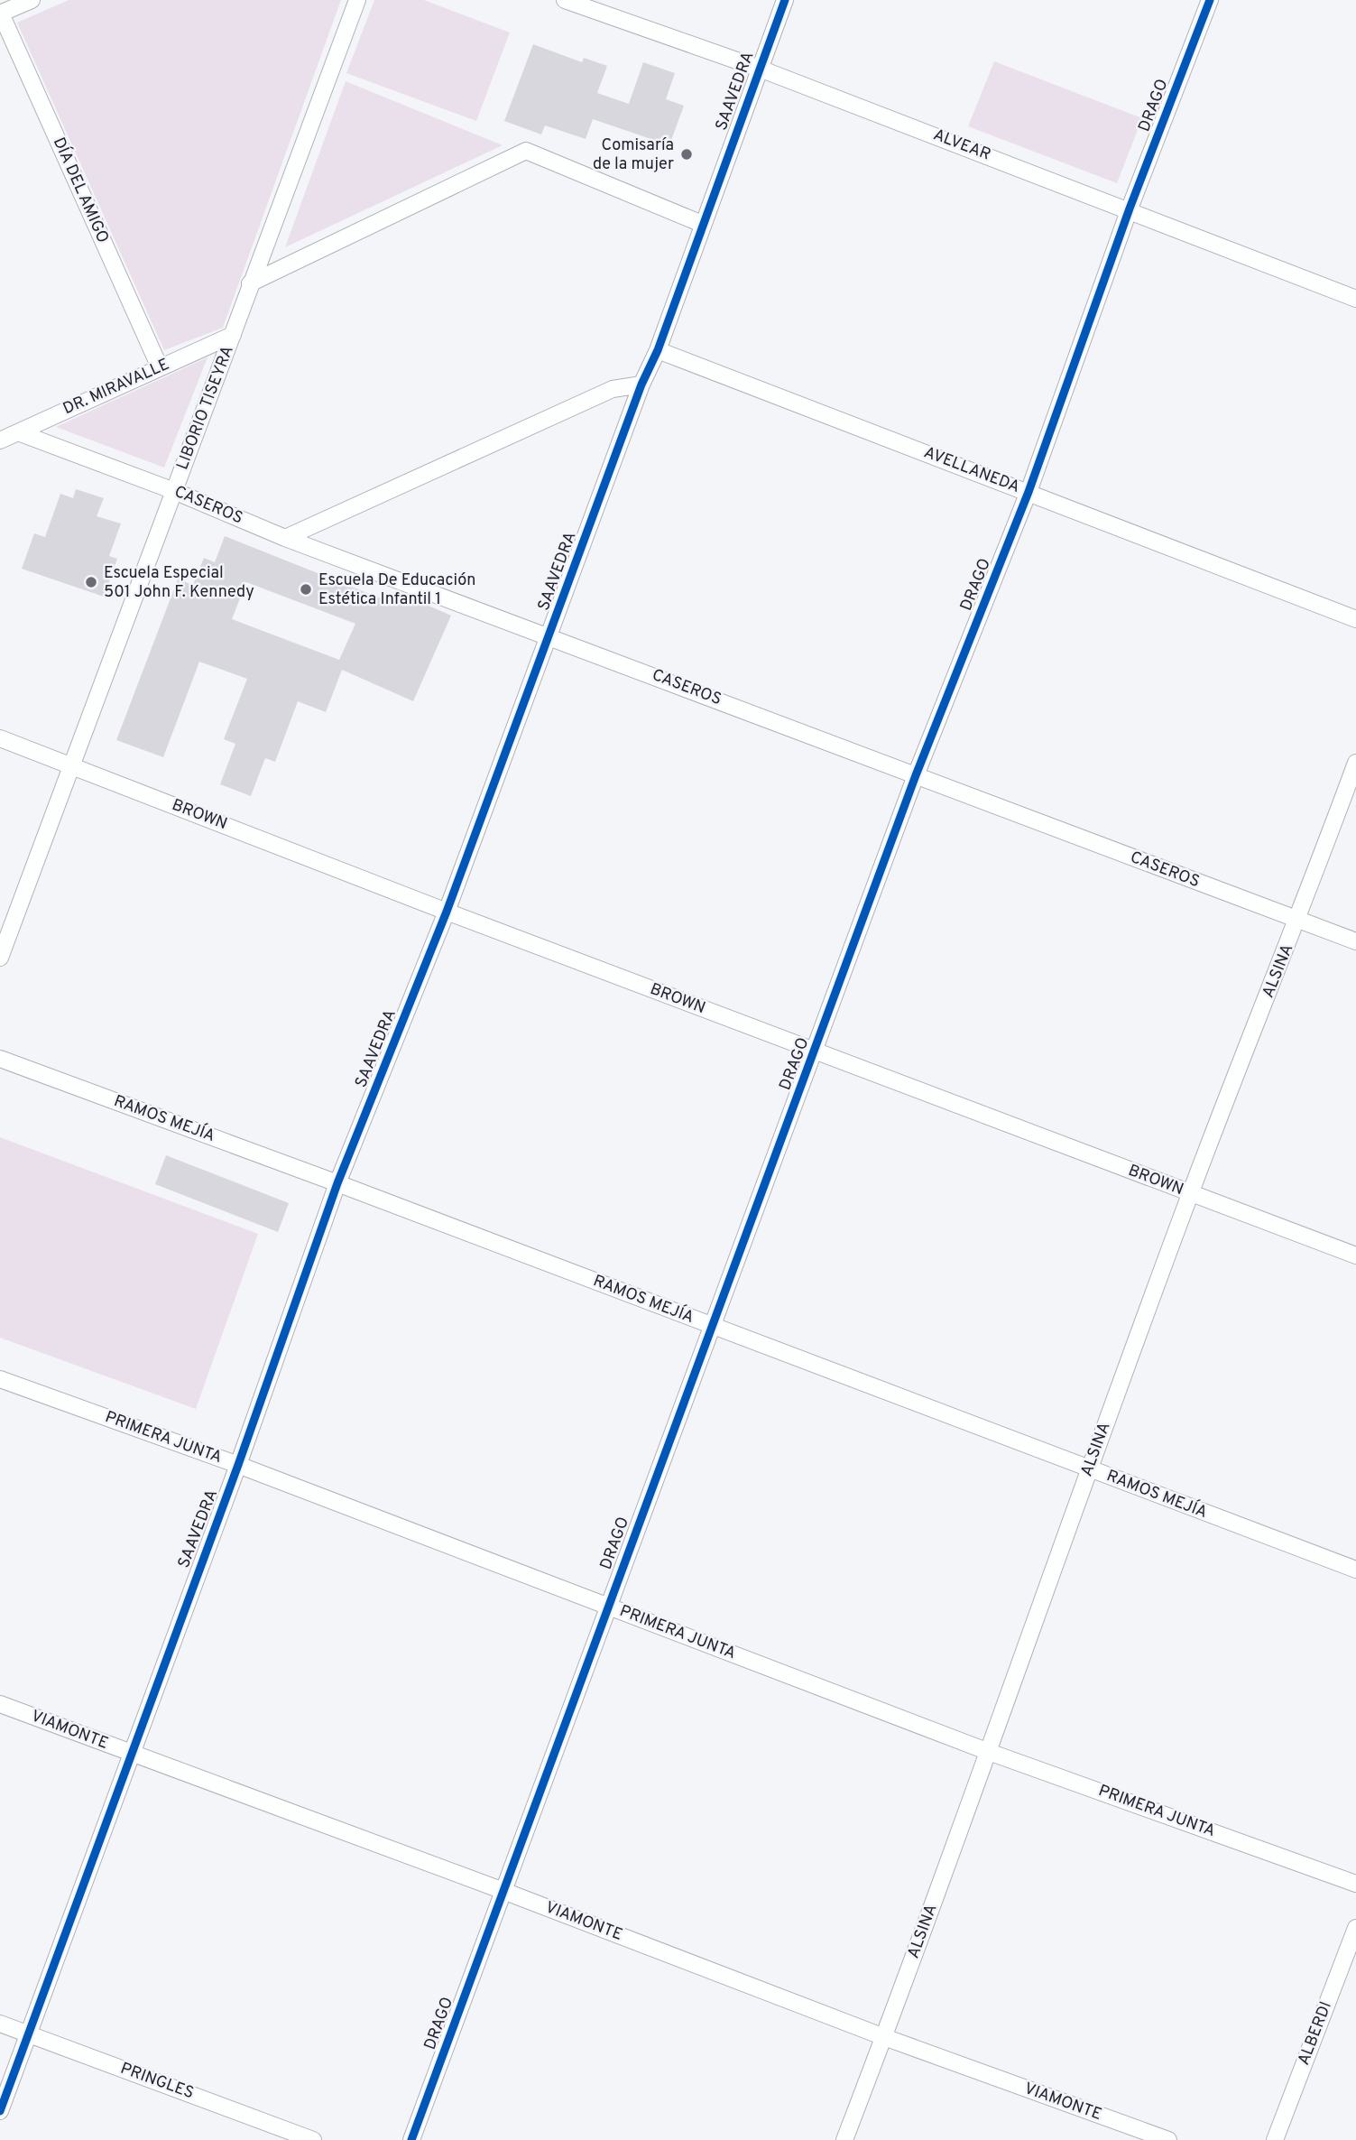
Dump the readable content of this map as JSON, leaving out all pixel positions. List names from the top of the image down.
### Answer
{
  "streets": {
    "street": [
      "SAAVEDRA",
      "DRAGO",
      "ALVEAR",
      "DÍA DEL AMIGO",
      "DR. MIRAVALLE",
      "LIBORIO TISEYRA",
      "AVELLANEDA",
      "CASEROS",
      "BROWN",
      "ALSINA",
      "RAMOS MEJÍA",
      "PRIMERA JUNTA",
      "VIAMONTE",
      "ALBERDI",
      "PRINGLES"
    ]
  },
  "crossings": [
    ["SAAVEDRA", "ALVEAR"],
    ["SAAVEDRA", "AVELLANEDA"],
    ["SAAVEDRA", "CASEROS"],
    ["SAAVEDRA", "BROWN"],
    ["SAAVEDRA", "RAMOS MEJÍA"],
    ["SAAVEDRA", "PRIMERA JUNTA"],
    ["SAAVEDRA", "VIAMONTE"],
    ["SAAVEDRA", "PRINGLES"],
    ["DRAGO", "ALVEAR"],
    ["DRAGO", "AVELLANEDA"],
    ["DRAGO", "CASEROS"],
    ["DRAGO", "BROWN"],
    ["DRAGO", "RAMOS MEJÍA"],
    ["DRAGO", "PRIMERA JUNTA"],
    ["DRAGO", "VIAMONTE"],
    ["DÍA DEL AMIGO", "DR. MIRAVALLE"],
    ["DR. MIRAVALLE", "LIBORIO TISEYRA"],
    ["DR. MIRAVALLE", "CASEROS"],
    ["LIBORIO TISEYRA", "CASEROS"],
    ["LIBORIO TISEYRA", "BROWN"],
    ["CASEROS", "ALSINA"],
    ["BROWN", "ALSINA"],
    ["ALSINA", "RAMOS MEJÍA"],
    ["ALSINA", "PRIMERA JUNTA"],
    ["ALSINA", "VIAMONTE"]
  ],
  "places": ["Comisaría de la mujer", "Escuela Especial 501 John F. Kennedy", "Escuela De Educación Estética Infantil 1"]
}
